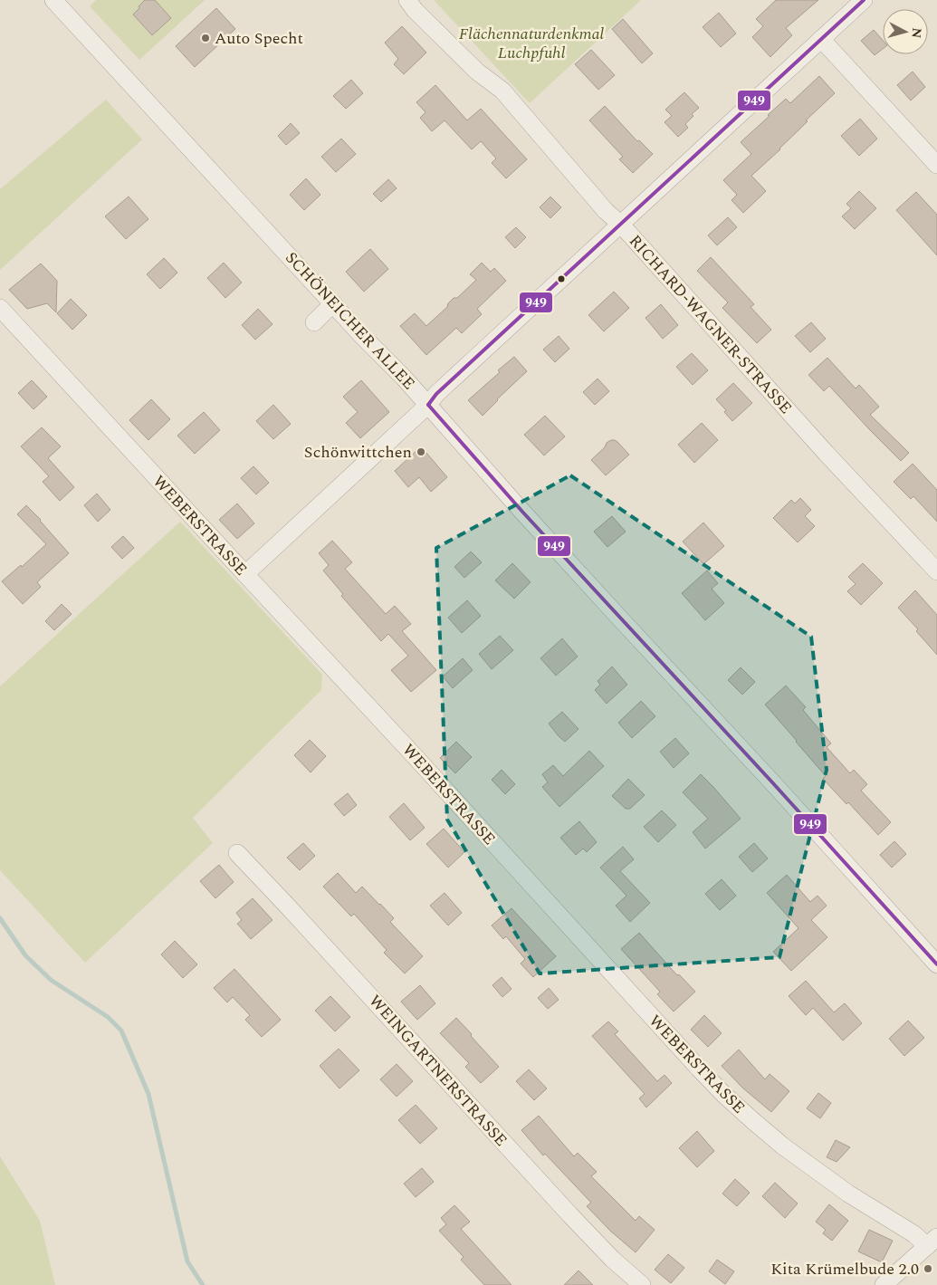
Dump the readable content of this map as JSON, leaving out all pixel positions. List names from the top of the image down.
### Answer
{
  "streets": {
    "street": [
      "SCHÖNEICHER ALLEE",
      "RICHARD-WAGNER-STRASSE",
      "WEBERSTRASSE",
      "WEINGARTNERSTRASSE"
    ]
  },
  "parks": ["Flächennaturdenkmal Luchpfuhl"],
  "places": ["Auto Specht", "Schönwittchen", "Kita Krümelbude 2.0"],
  "lines": ["transit line 949"],
  "north": "right"
}
